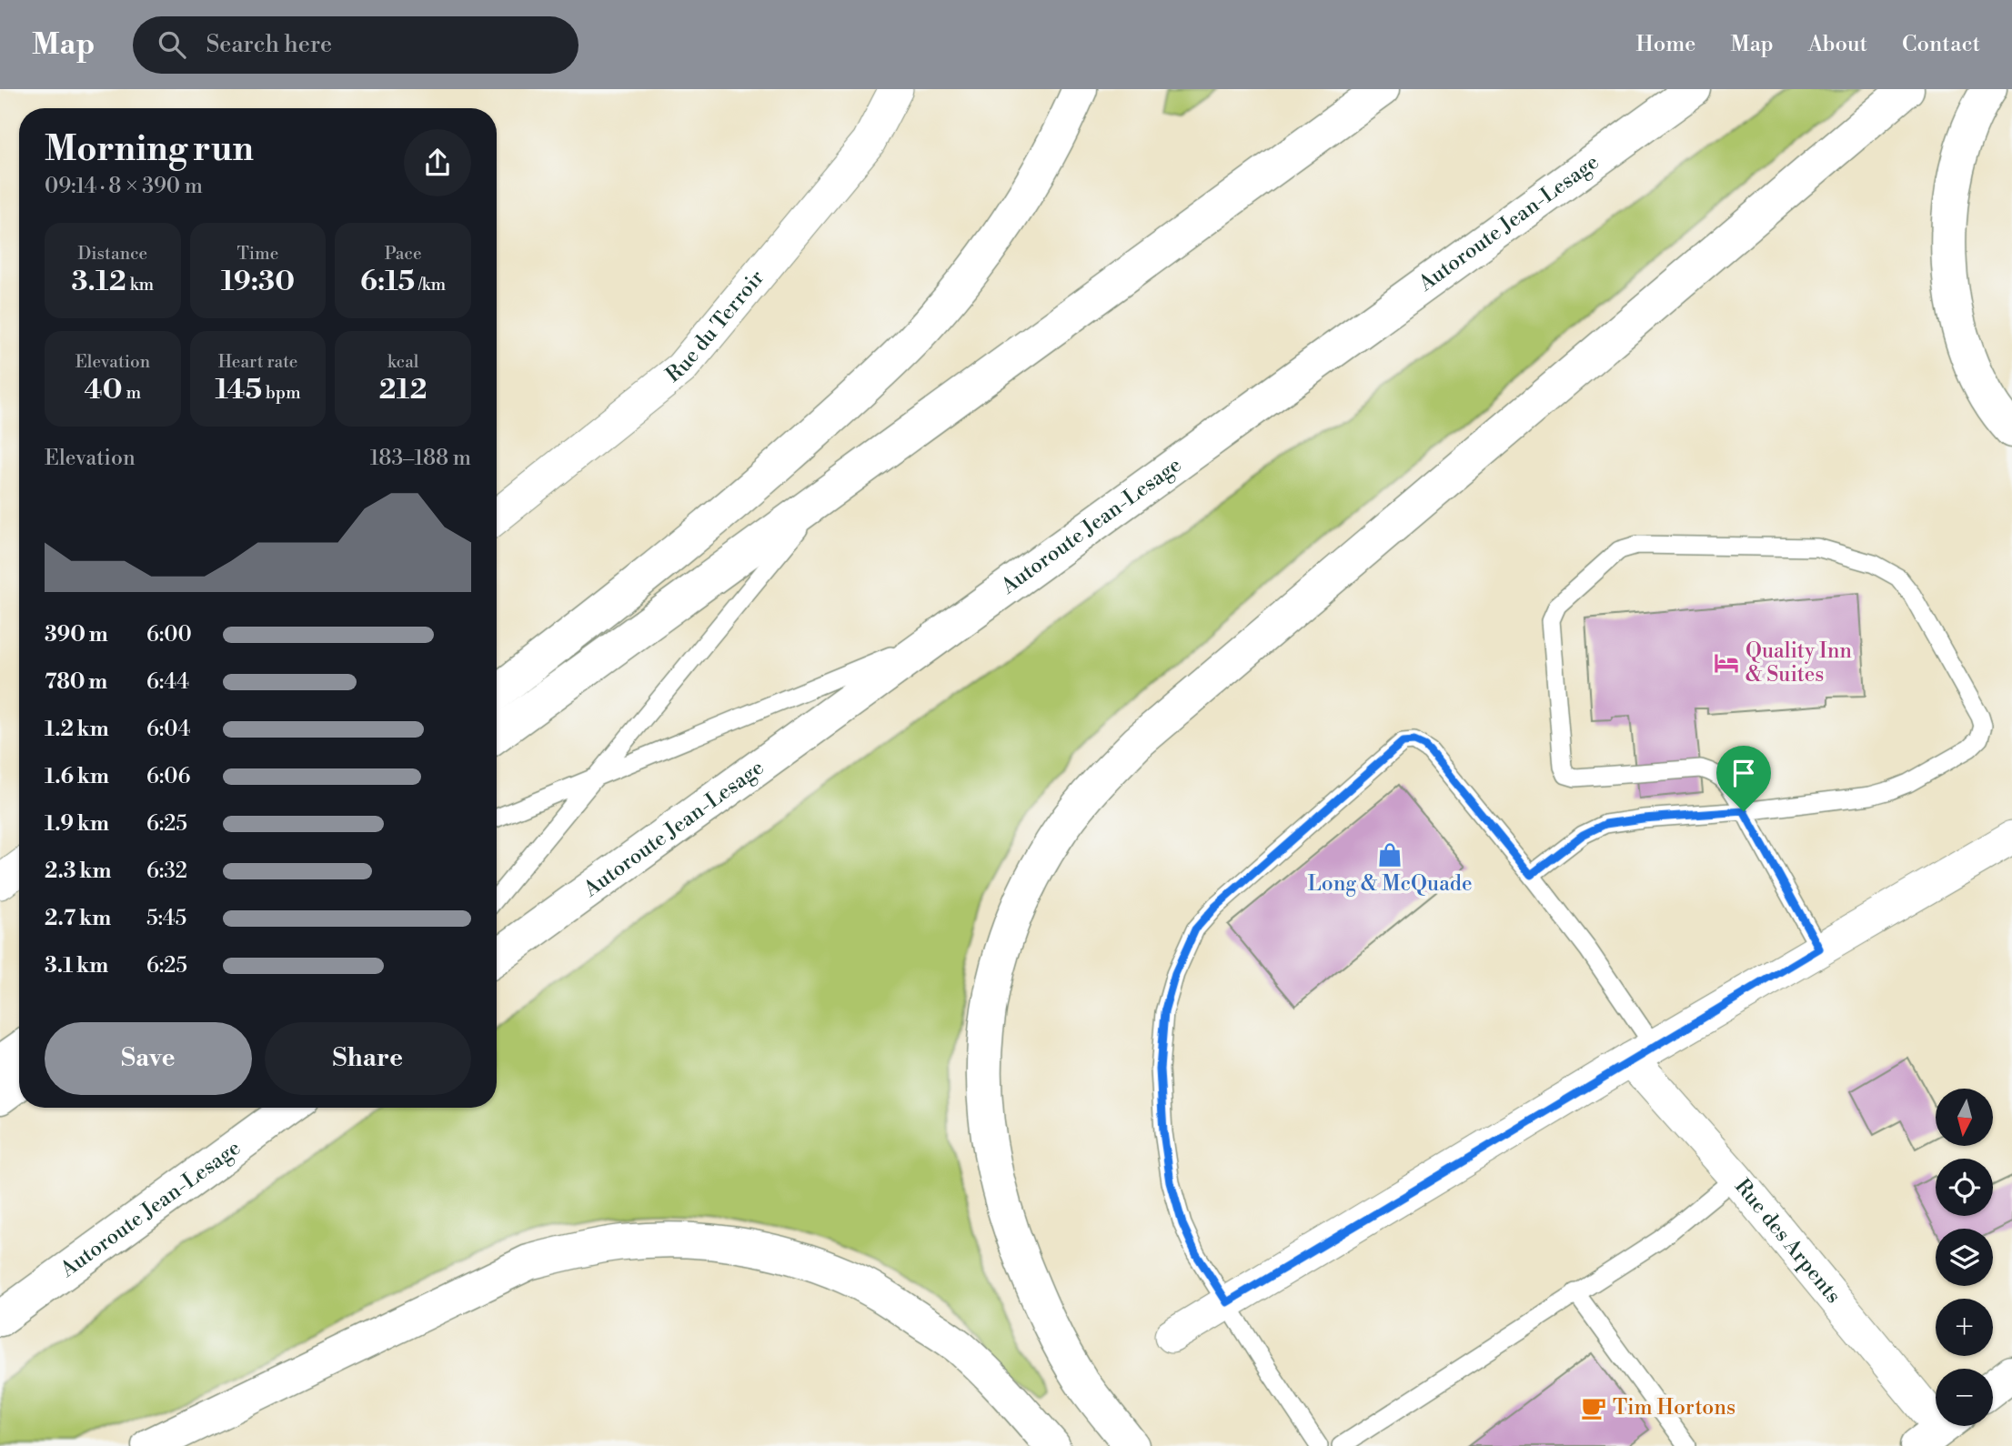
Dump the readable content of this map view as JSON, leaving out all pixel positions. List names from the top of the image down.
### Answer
{
  "streets": {
    "main road": ["Autoroute Jean-Lesage"],
    "street": ["Rue du Terroir", "Rue des Arpents"]
  },
  "places": {
    "hotel": ["Quality Inn & Suites"],
    "shop": ["Long & McQuade"],
    "cafe": ["Tim Hortons"]
  },
  "north": "bottom",
  "page": {
    "header": "Map",
    "search": "Search here",
    "nav": [
      "Home",
      "Map",
      "About",
      "Contact"
    ],
    "heading": ["Morning run", "09:14 · 8 × 390 m"],
    "stats": [
      ["Distance", "3.12 km"],
      ["Time", "19:30"],
      ["Pace", "6:15 /km"],
      ["Elevation", "40 m"],
      ["Heart rate", "145 bpm"],
      ["kcal", "212"]
    ],
    "chart": ["Elevation", "183–188 m"],
    "list": [
      {
        "name": "390 m",
        "note": "6:00"
      },
      {
        "name": "780 m",
        "note": "6:44"
      },
      {
        "name": "1.2 km",
        "note": "6:04"
      },
      {
        "name": "1.6 km",
        "note": "6:06"
      },
      {
        "name": "1.9 km",
        "note": "6:25"
      },
      {
        "name": "2.3 km",
        "note": "6:32"
      },
      {
        "name": "2.7 km",
        "note": "5:45"
      },
      {
        "name": "3.1 km",
        "note": "6:25"
      }
    ],
    "buttons": ["Save", "Share"],
    "map_buttons": ["+", "−"]
  }
}
